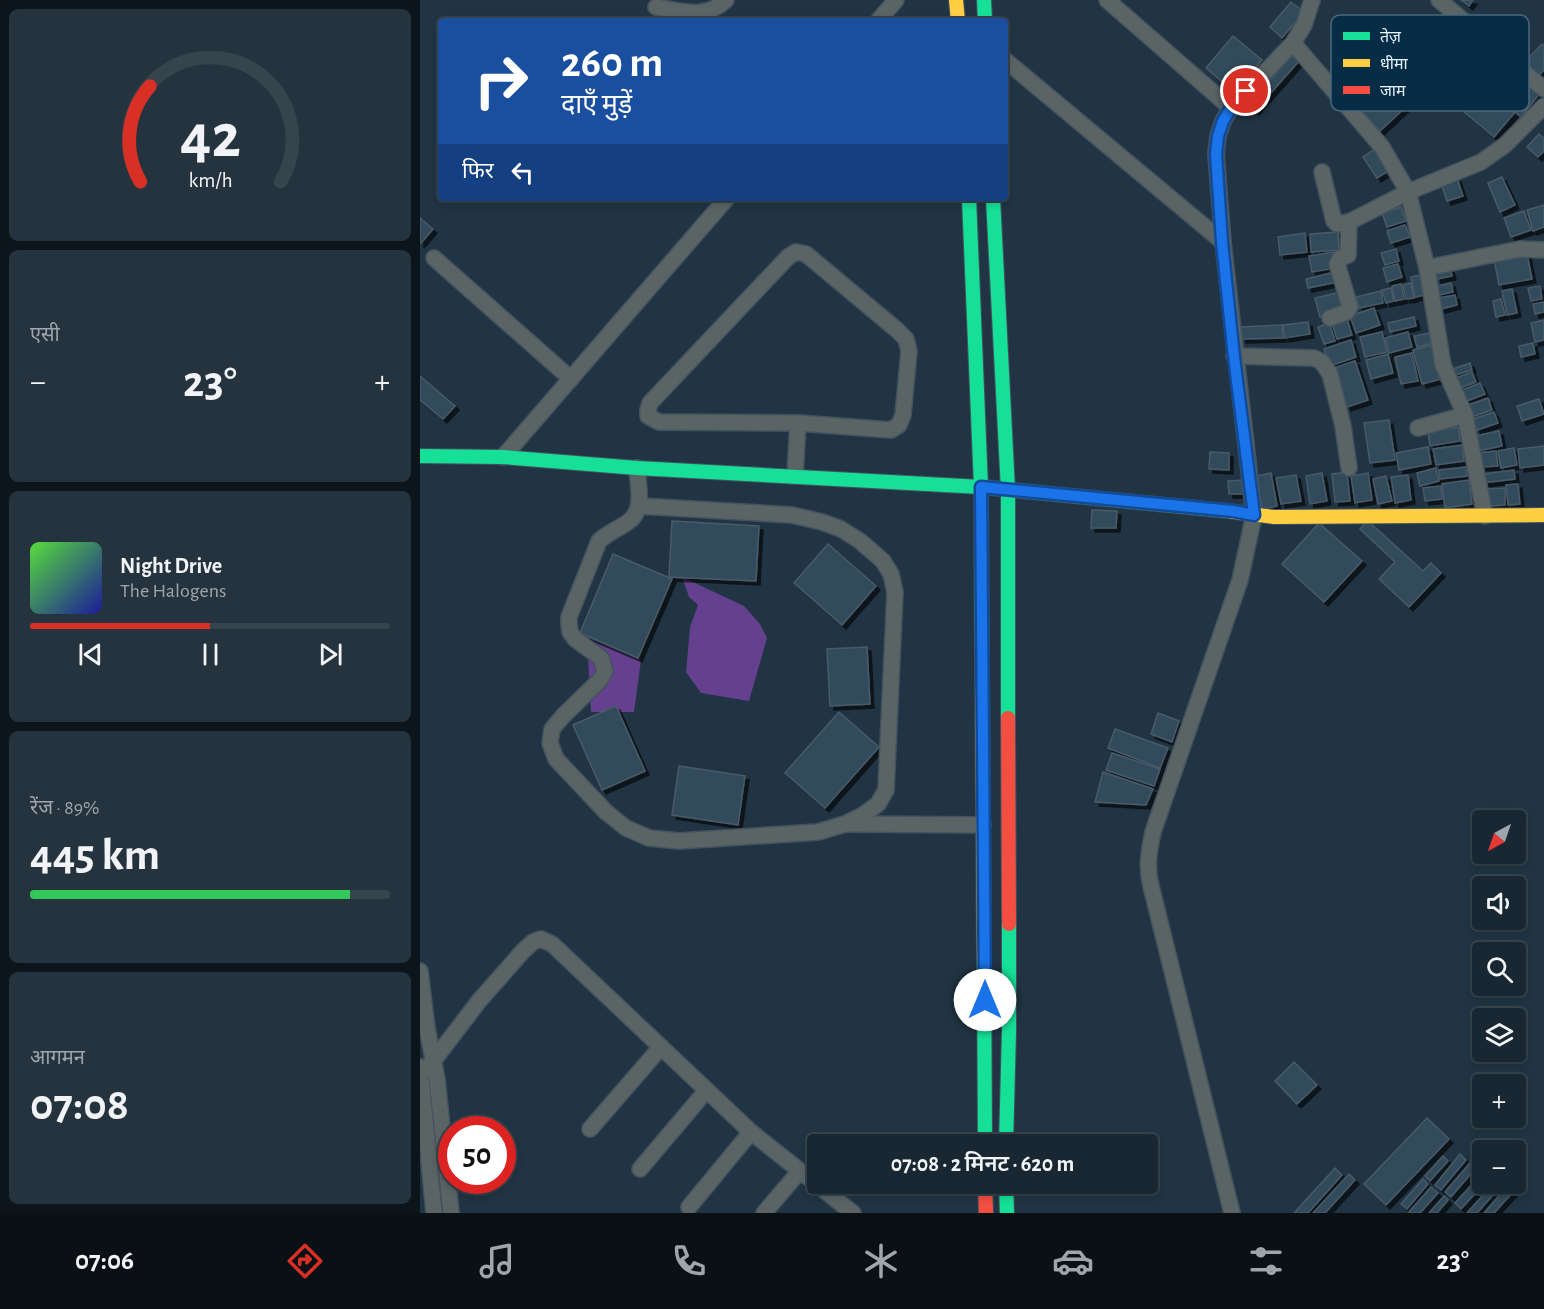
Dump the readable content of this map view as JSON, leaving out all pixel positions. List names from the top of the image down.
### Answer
{
  "legend": ["तेज़", "धीमा", "जाम"],
  "north": "bottom left",
  "page": {
    "turn": ["260 m", "दाएँ मुड़ें"],
    "then": "फिर",
    "tile": [
      "एसी",
      ["रेंज · 89%", "445 km"],
      ["आगमन", "07:08"]
    ],
    "heat": ["−", "23°", "+"],
    "song": ["Night Drive", "The Halogens"],
    "map_buttons": ["+", "−"],
    "limit": "50",
    "trip": "07:08 · 2 मिनट · 620 m",
    "tabs": ["07:06", "23°"],
    "gauge": ["42", "km/h"]
  }
}
